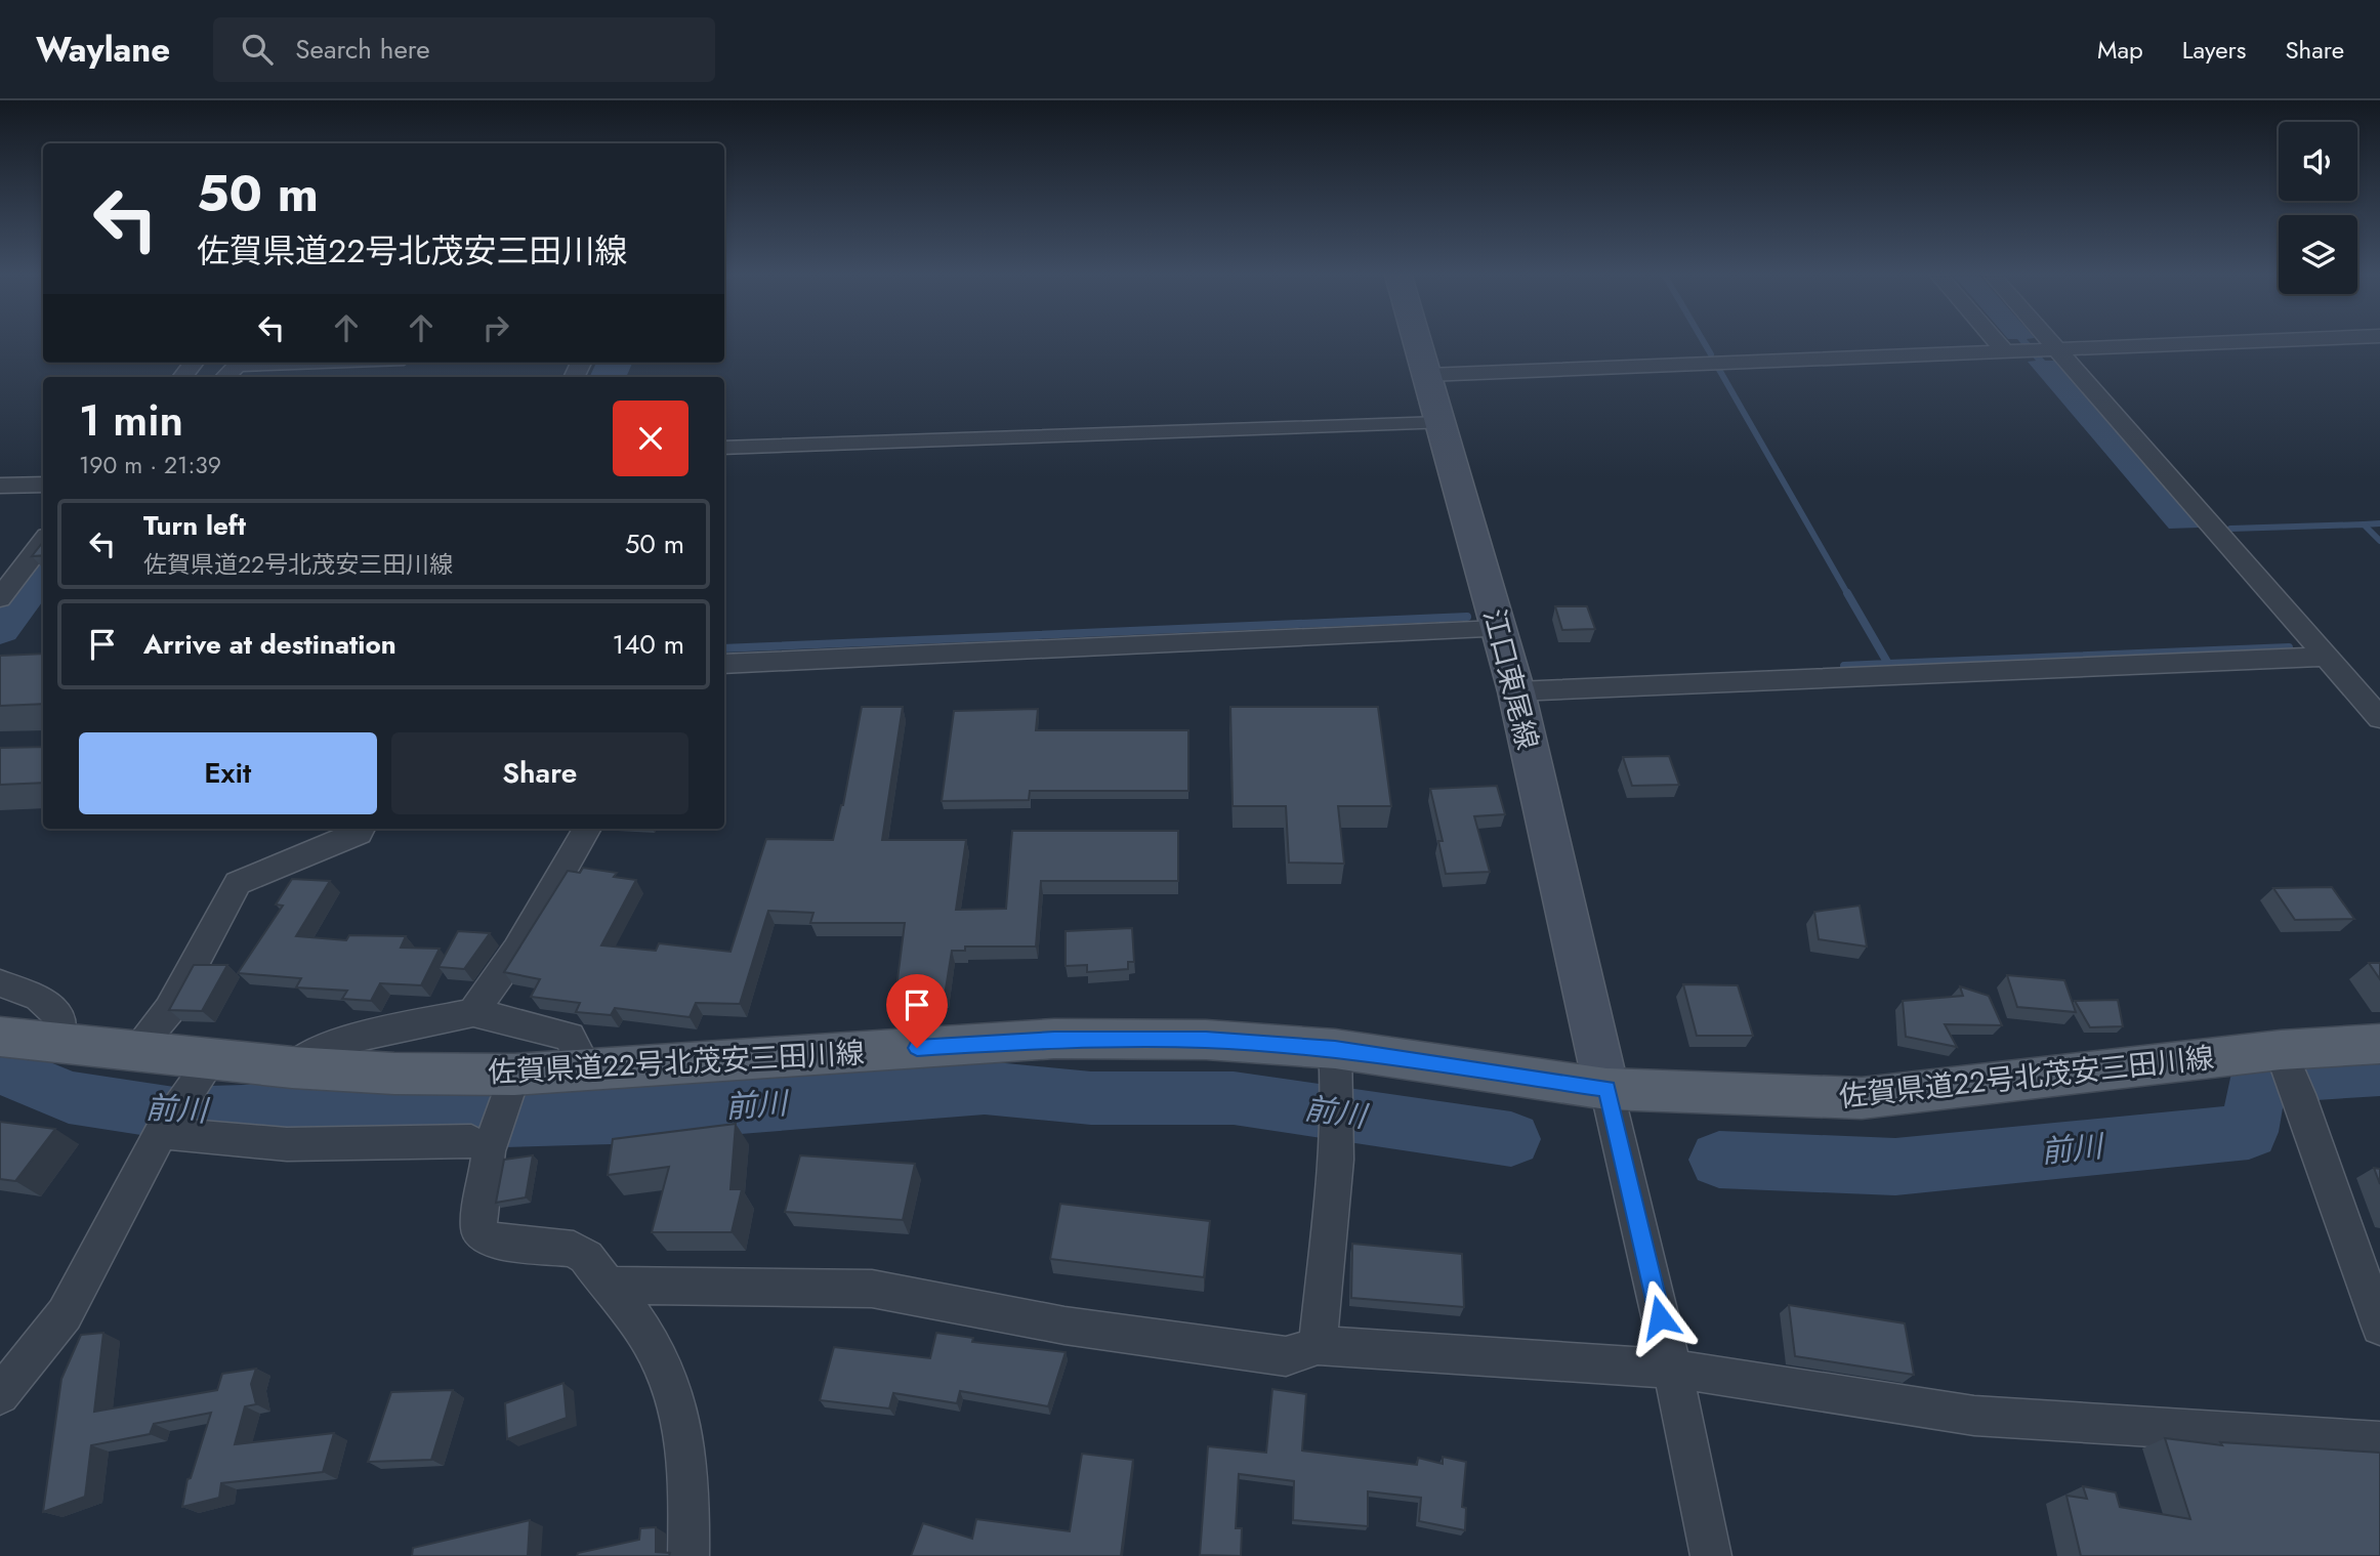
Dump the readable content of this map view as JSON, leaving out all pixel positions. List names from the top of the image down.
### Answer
{
  "streets": {
    "main road": ["江口東尾線", "佐賀県道22号北茂安三田川線"]
  },
  "crossings": [
    ["江口東尾線", "佐賀県道22号北茂安三田川線"]
  ],
  "water": ["前川"],
  "page": {
    "header": "Waylane",
    "search": "Search here",
    "nav": ["Map", "Layers", "Share"],
    "turn": ["50 m", "佐賀県道22号北茂安三田川線"],
    "heading": ["1 min", "190 m · 21:39"],
    "list": [
      {
        "name": "Turn left",
        "note": "佐賀県道22号北茂安三田川線",
        "value": "50 m"
      },
      {
        "name": "Arrive at destination",
        "value": "140 m"
      }
    ],
    "buttons": ["Exit", "Share"]
  }
}
